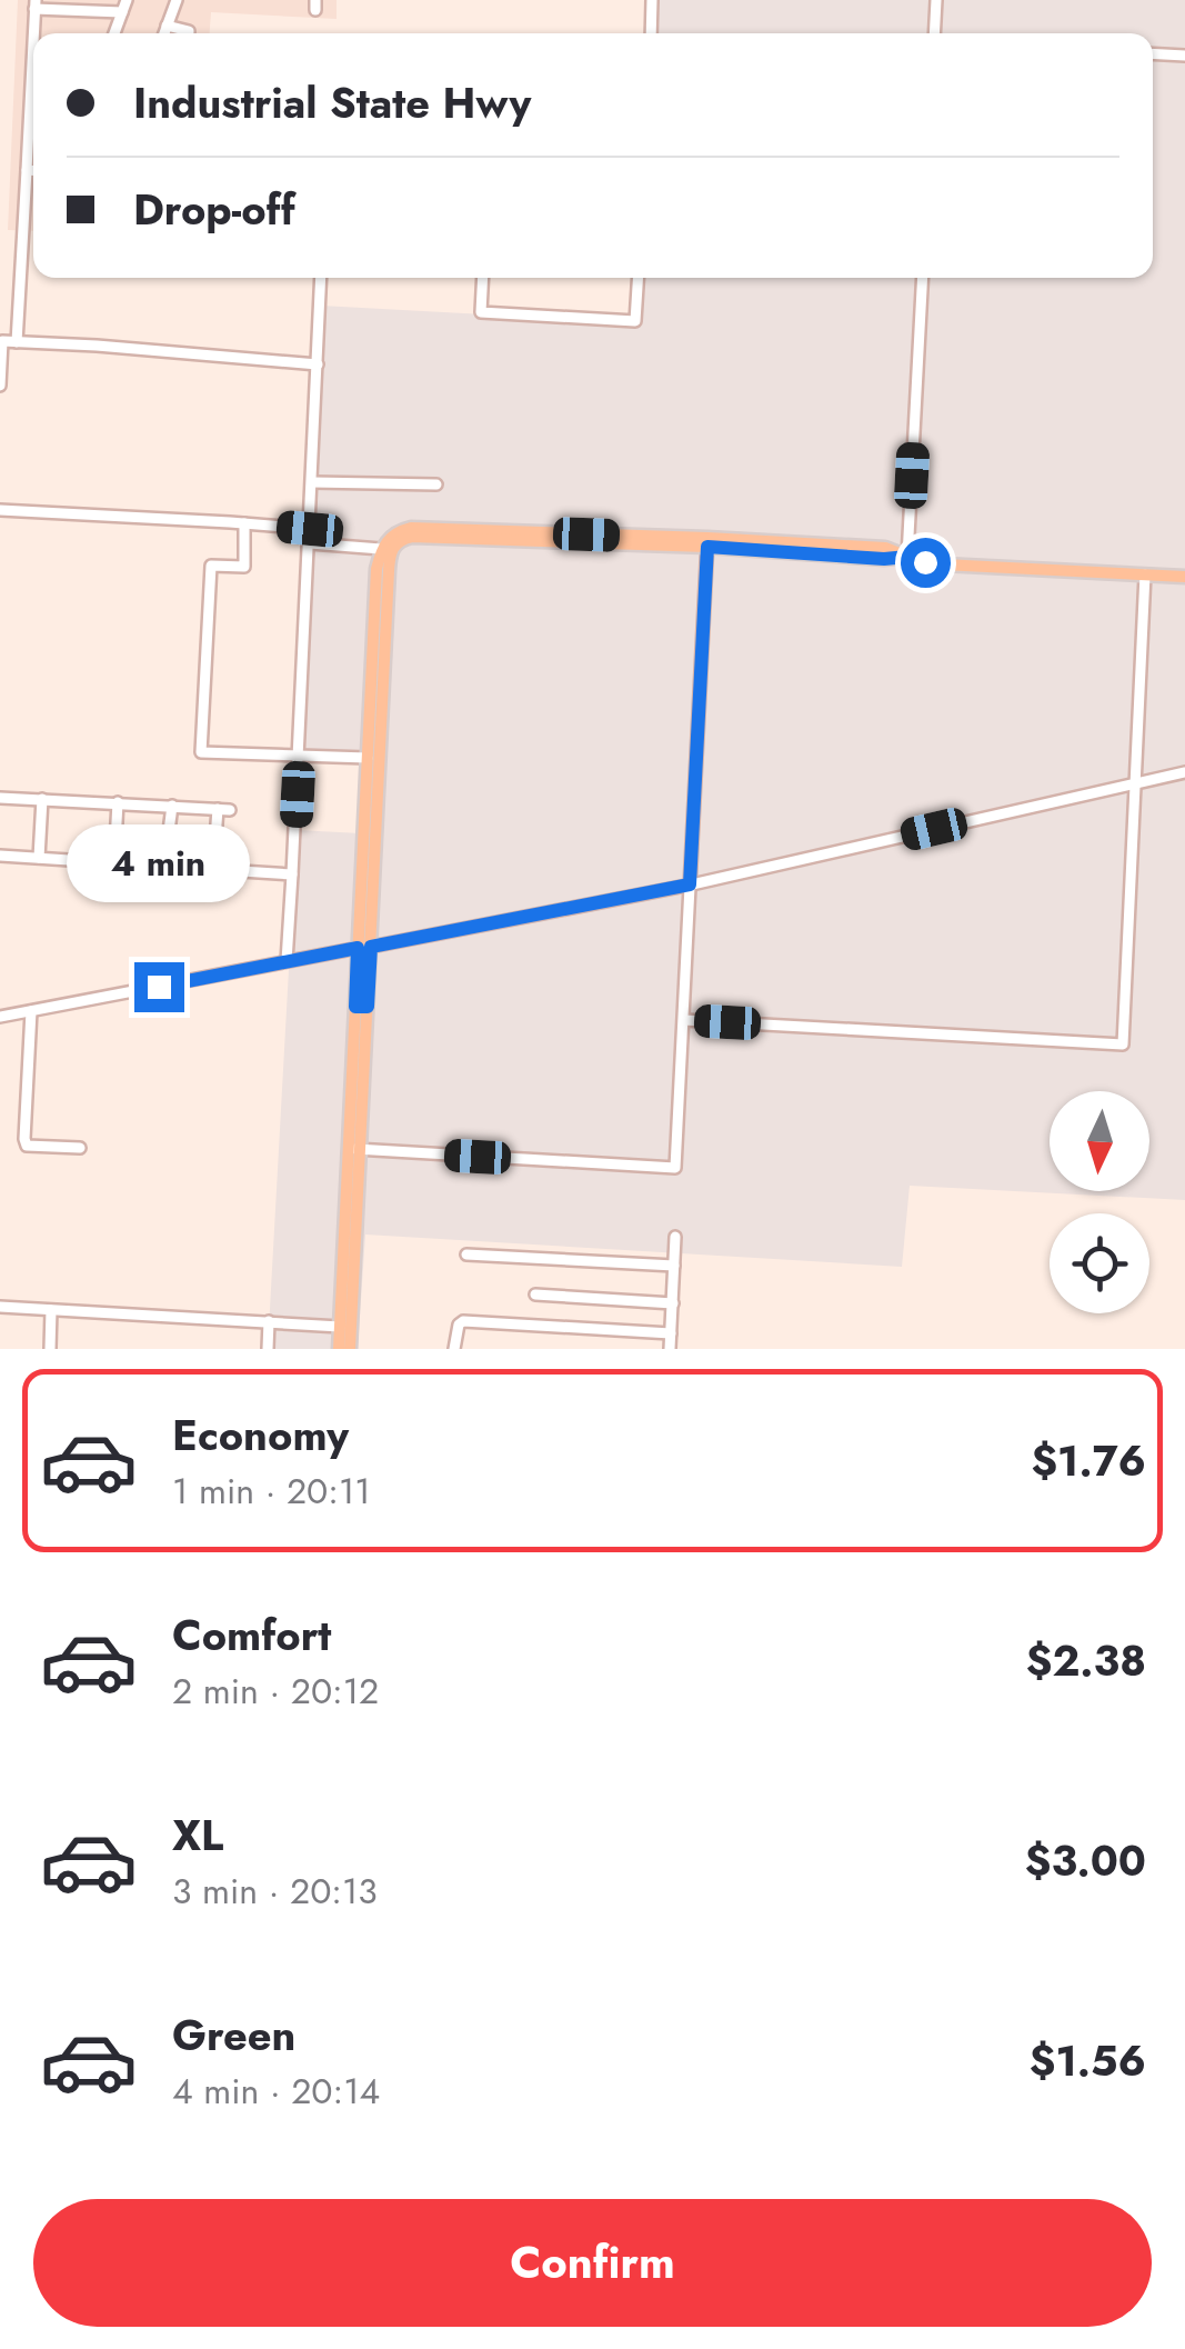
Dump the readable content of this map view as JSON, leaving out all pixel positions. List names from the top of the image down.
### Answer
{
  "north": "bottom",
  "page": {
    "banner": ["Industrial State Hwy", "Drop-off"],
    "bubble": "4 min",
    "list": [
      {
        "name": "Economy",
        "note": "1 min · 20:11",
        "value": "$1.76"
      },
      {
        "name": "Comfort",
        "note": "2 min · 20:12",
        "value": "$2.38"
      },
      {
        "name": "XL",
        "note": "3 min · 20:13",
        "value": "$3.00"
      },
      {
        "name": "Green",
        "note": "4 min · 20:14",
        "value": "$1.56"
      }
    ],
    "buttons": "Confirm"
  }
}
